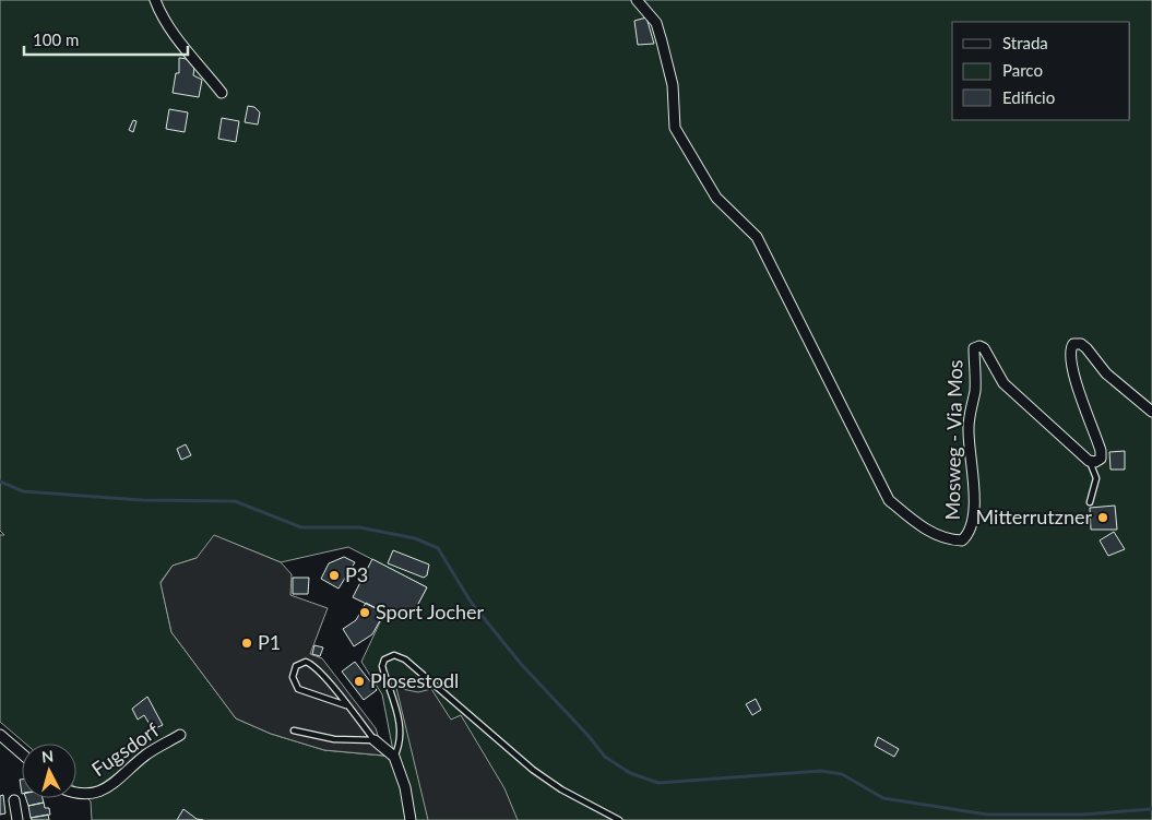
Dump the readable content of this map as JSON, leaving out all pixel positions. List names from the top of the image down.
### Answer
{
  "streets": {
    "street": ["Mosweg - Via Mos", "Fugsdorf"]
  },
  "places": [
    "Mitterrutzner",
    "P3",
    "Sport Jocher",
    "P1",
    "Plosestodl"
  ],
  "legend": ["Strada", "Parco", "Edificio"],
  "scale_bar": "100 m",
  "north": "top"
}
